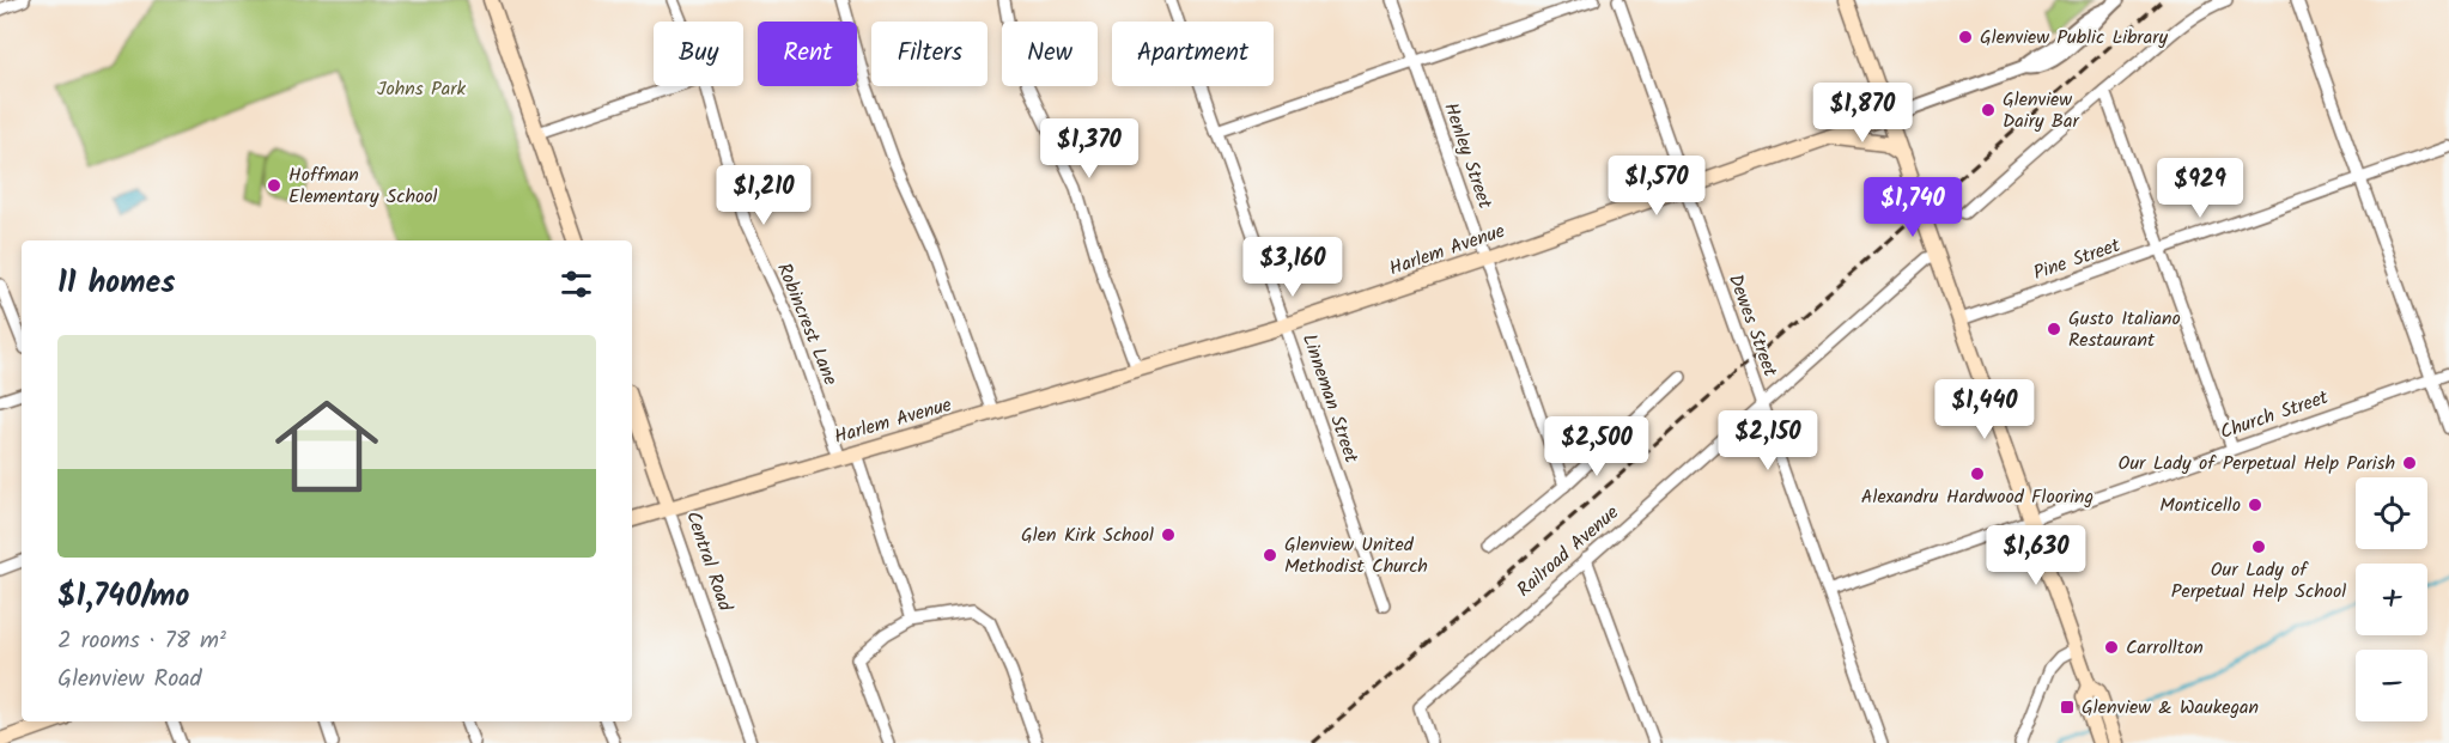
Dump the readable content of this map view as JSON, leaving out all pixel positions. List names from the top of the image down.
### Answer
{
  "streets": {
    "main road": ["Harlem Avenue", "Central Road"],
    "street": [
      "Henley Street",
      "Pine Street",
      "Robincrest Lane",
      "Dewes Street",
      "Linneman Street",
      "Church Street",
      "Railroad Avenue"
    ]
  },
  "crossings": [
    ["Henley Street", "Harlem Avenue"],
    ["Harlem Avenue", "Robincrest Lane"],
    ["Harlem Avenue", "Dewes Street"],
    ["Harlem Avenue", "Linneman Street"],
    ["Harlem Avenue", "Central Road"],
    ["Dewes Street", "Church Street"],
    ["Dewes Street", "Railroad Avenue"]
  ],
  "parks": ["Johns Park"],
  "places": {
    "other": [
      "Glenview Public Library",
      "Glenview Dairy Bar",
      "Hoffman Elementary School",
      "Gusto Italiano Restaurant",
      "Our Lady of Perpetual Help Parish",
      "Alexandru Hardwood Flooring",
      "Monticello",
      "Glen Kirk School",
      "Our Lady of Perpetual Help School",
      "Glenview United Methodist Church",
      "Carrollton"
    ],
    "transit": ["Glenview & Waukegan"]
  },
  "page": {
    "chip": [
      "Buy",
      "Rent",
      "Filters",
      "New",
      "Apartment"
    ],
    "price": [
      "$1,870",
      "$1,370",
      "$1,570",
      "$929",
      "$1,210",
      "$1,740",
      "$3,160",
      "$1,440",
      "$2,150",
      "$2,500",
      "$1,630"
    ],
    "heading": "11 homes",
    "list": [
      {
        "name": "$1,740/mo",
        "note": "2 rooms · 78 m² · Glenview Road"
      }
    ],
    "map_buttons": ["+", "−"]
  }
}
